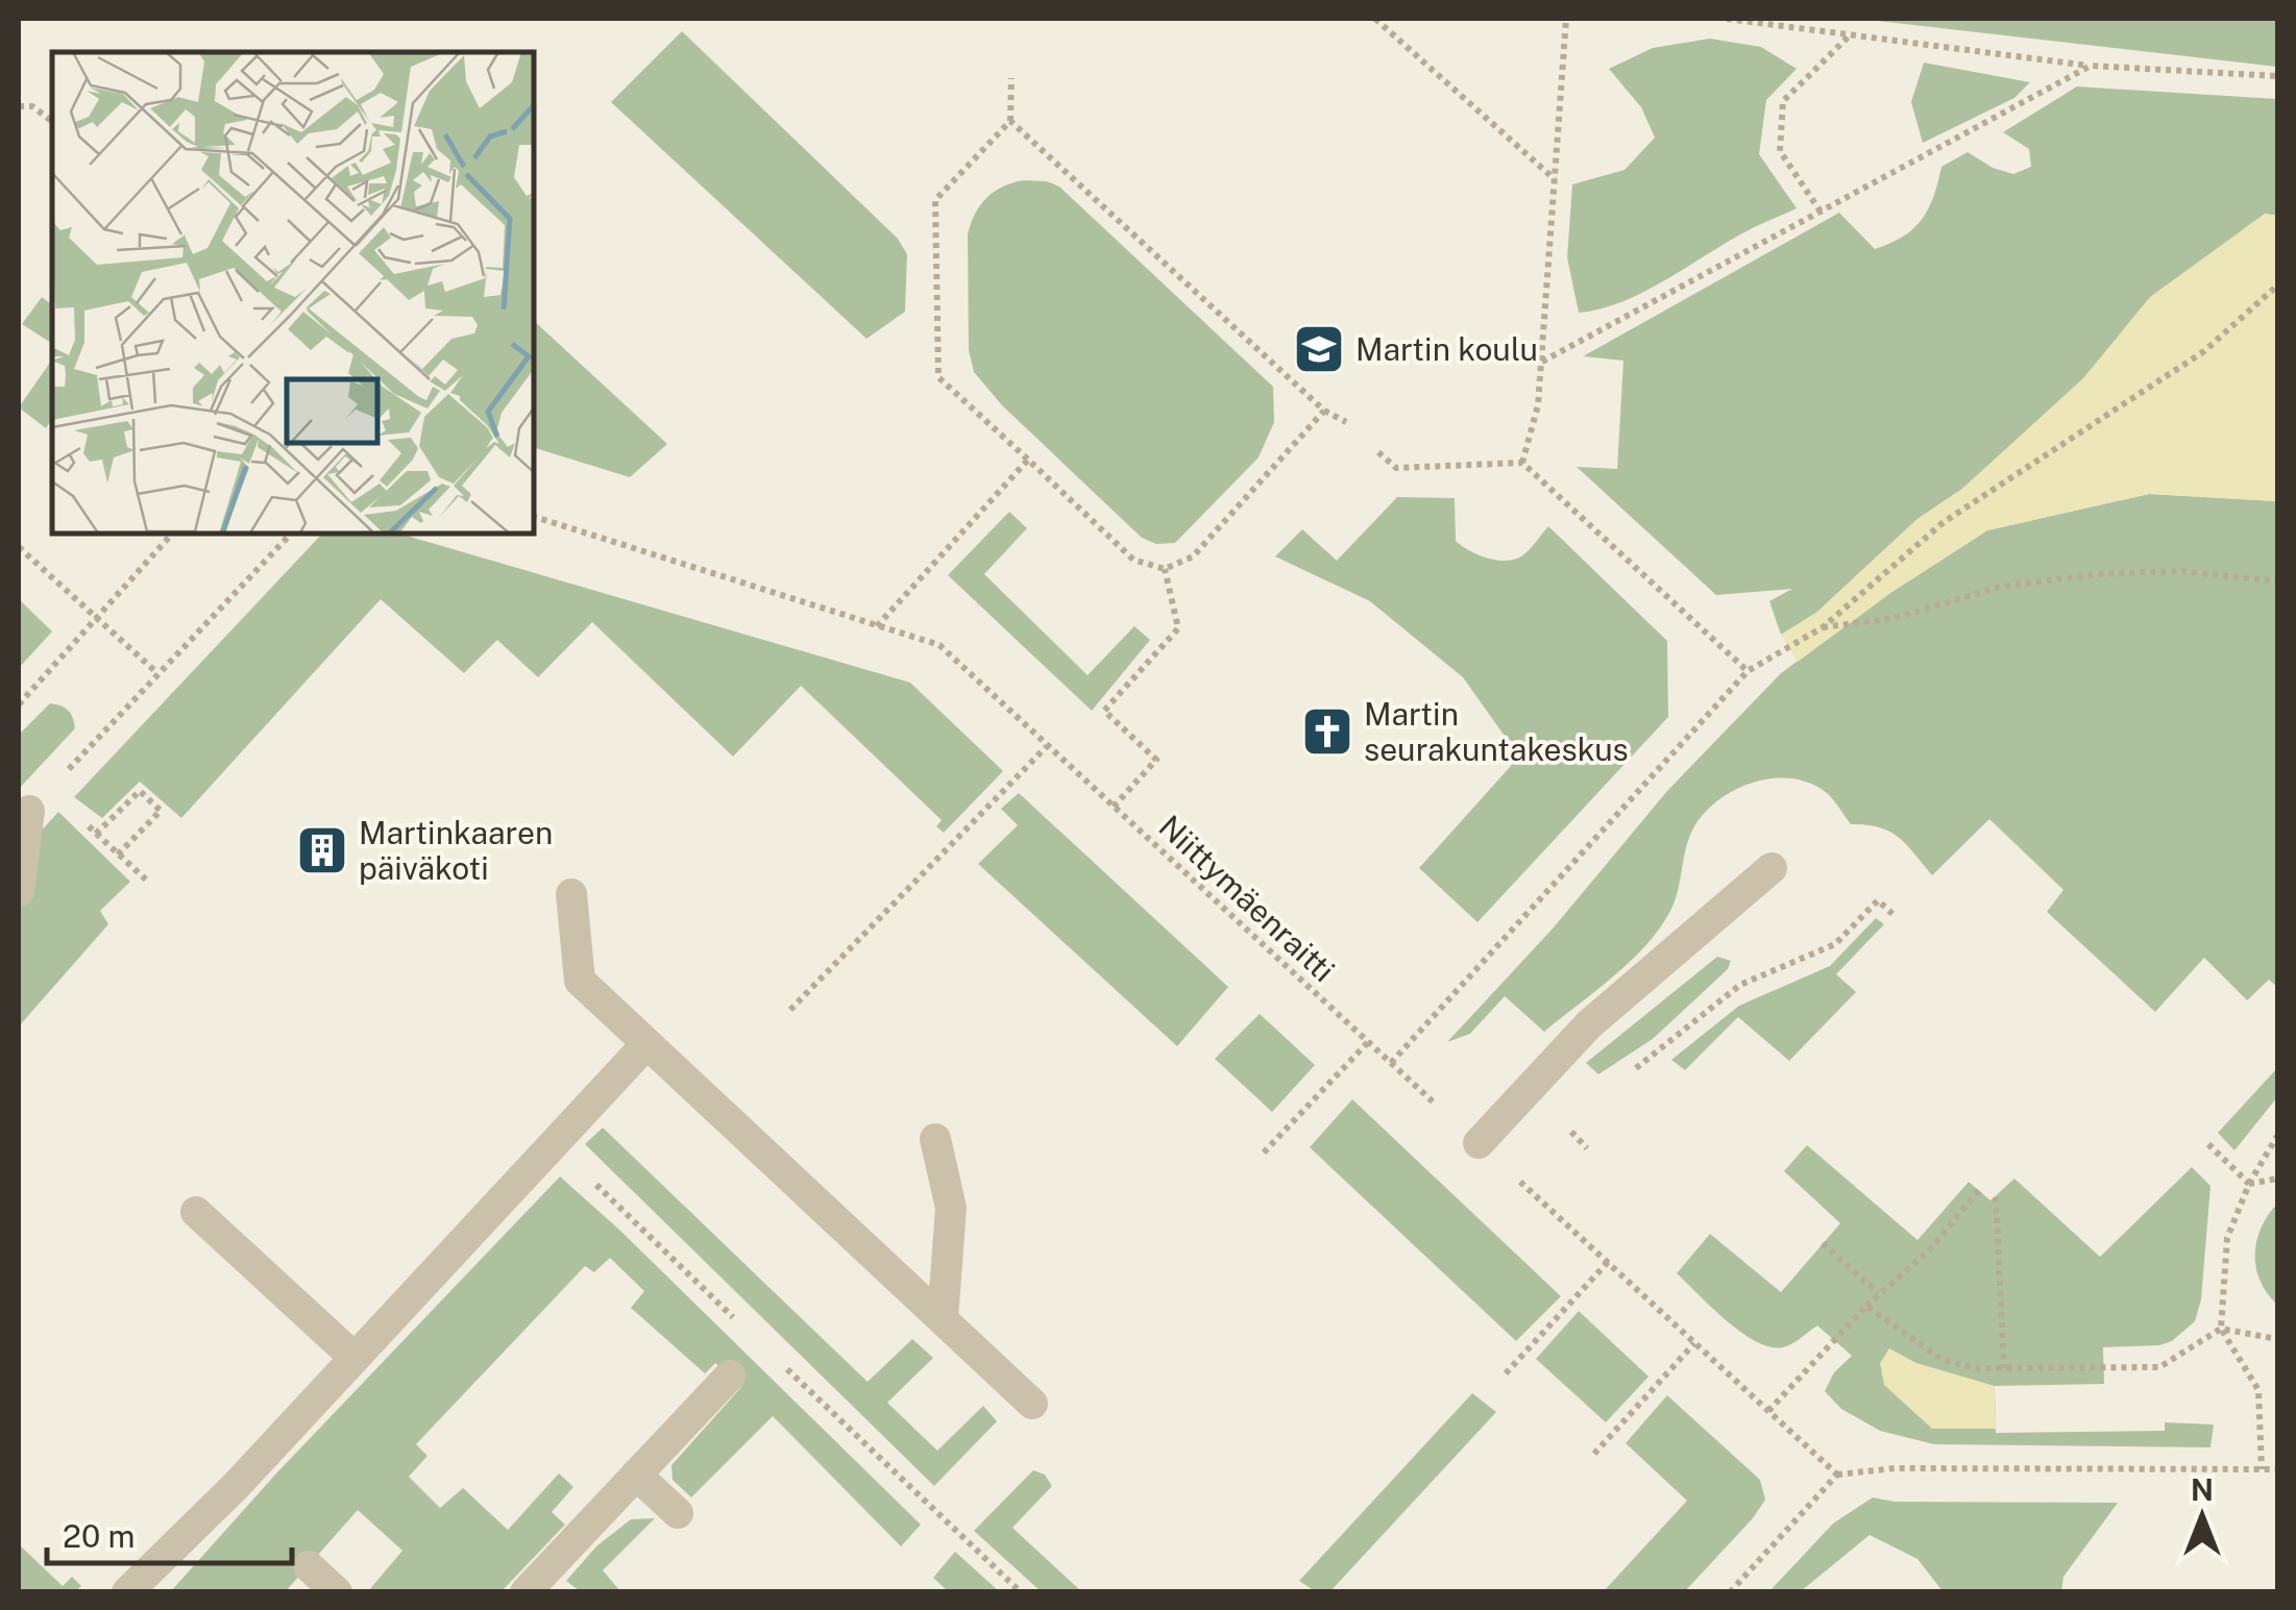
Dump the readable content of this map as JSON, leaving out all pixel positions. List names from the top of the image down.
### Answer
{
  "streets": {
    "path": ["Niittymäenraitti"]
  },
  "places": {
    "school or university": ["Martin koulu"],
    "church": ["Martin seurakuntakeskus"],
    "building": ["Martinkaaren päiväkoti"]
  },
  "scale_bar": "20 m",
  "north": "top"
}
